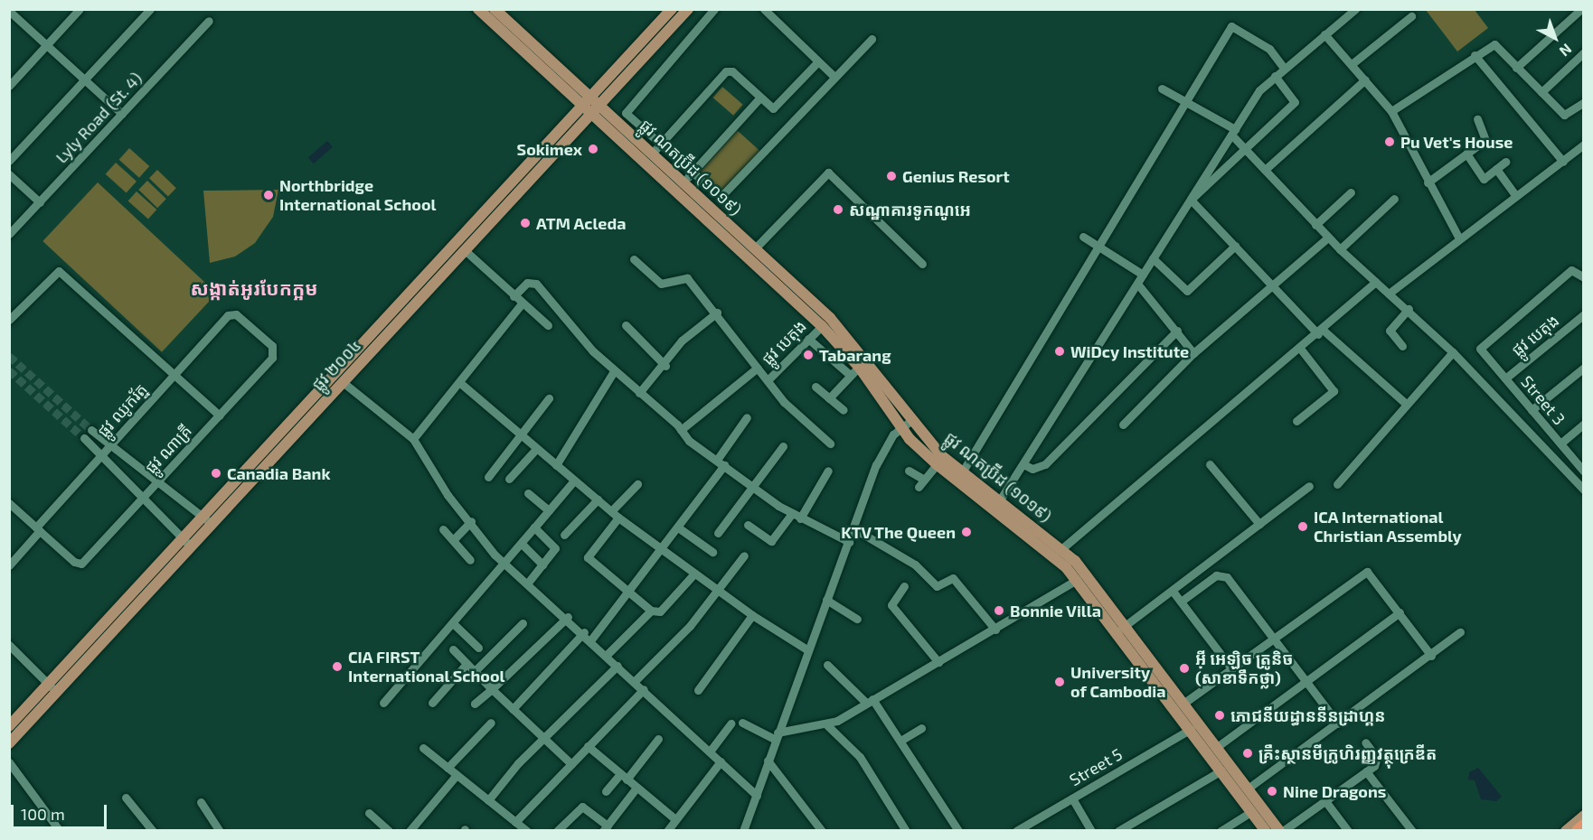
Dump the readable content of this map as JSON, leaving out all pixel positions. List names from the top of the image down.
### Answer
{
  "streets": {
    "main road": ["ផ្លូវ ណតប្រ៊ីដ (១០១៩)", "ផ្លូវ ២០០៤"],
    "street": [
      "Lyly Road (St. 4)",
      "ផ្លូវ បេតុង",
      "Street 3",
      "ផ្លូវ ឈូករ័ត្ន",
      "ផ្លូវ ណាគ្រី",
      "Street 5"
    ]
  },
  "crossings": [
    ["ផ្លូវ ណតប្រ៊ីដ (១០១៩)", "ផ្លូវ បេតុង"],
    ["ផ្លូវ ណតប្រ៊ីដ (១០១៩)", "ផ្លូវ ២០០៤"],
    ["ផ្លូវ ណតប្រ៊ីដ (១០១៩)", "Street 5"],
    ["ផ្លូវ បេតុង", "Street 3"],
    ["ផ្លូវ ឈូករ័ត្ន", "ផ្លូវ ណាគ្រី"]
  ],
  "districts": ["សង្កាត់អូរបែកក្អម"],
  "places": [
    "Pu Vet's House",
    "Sokimex",
    "Genius Resort",
    "Northbridge International School",
    "សណ្ឋាគារទូកណូអេ",
    "ATM Acleda",
    "WiDcy Institute",
    "Tabarang",
    "Canadia Bank",
    "ICA International Christian Assembly",
    "KTV The Queen",
    "Bonnie Villa",
    "CIA FIRST International School",
    "អ៊ី អេឡិច ត្រូនិច (សាខាទឹកថ្លា)",
    "University of Cambodia",
    "ភោជនីយដ្ធាននីនដ្រាហ្គន",
    "គ្រឹះស្ថានមីក្រូហិរញ្ញវត្ថុក្រេឌីត",
    "Nine Dragons"
  ],
  "scale_bar": "100 m",
  "north": "bottom right"
}
